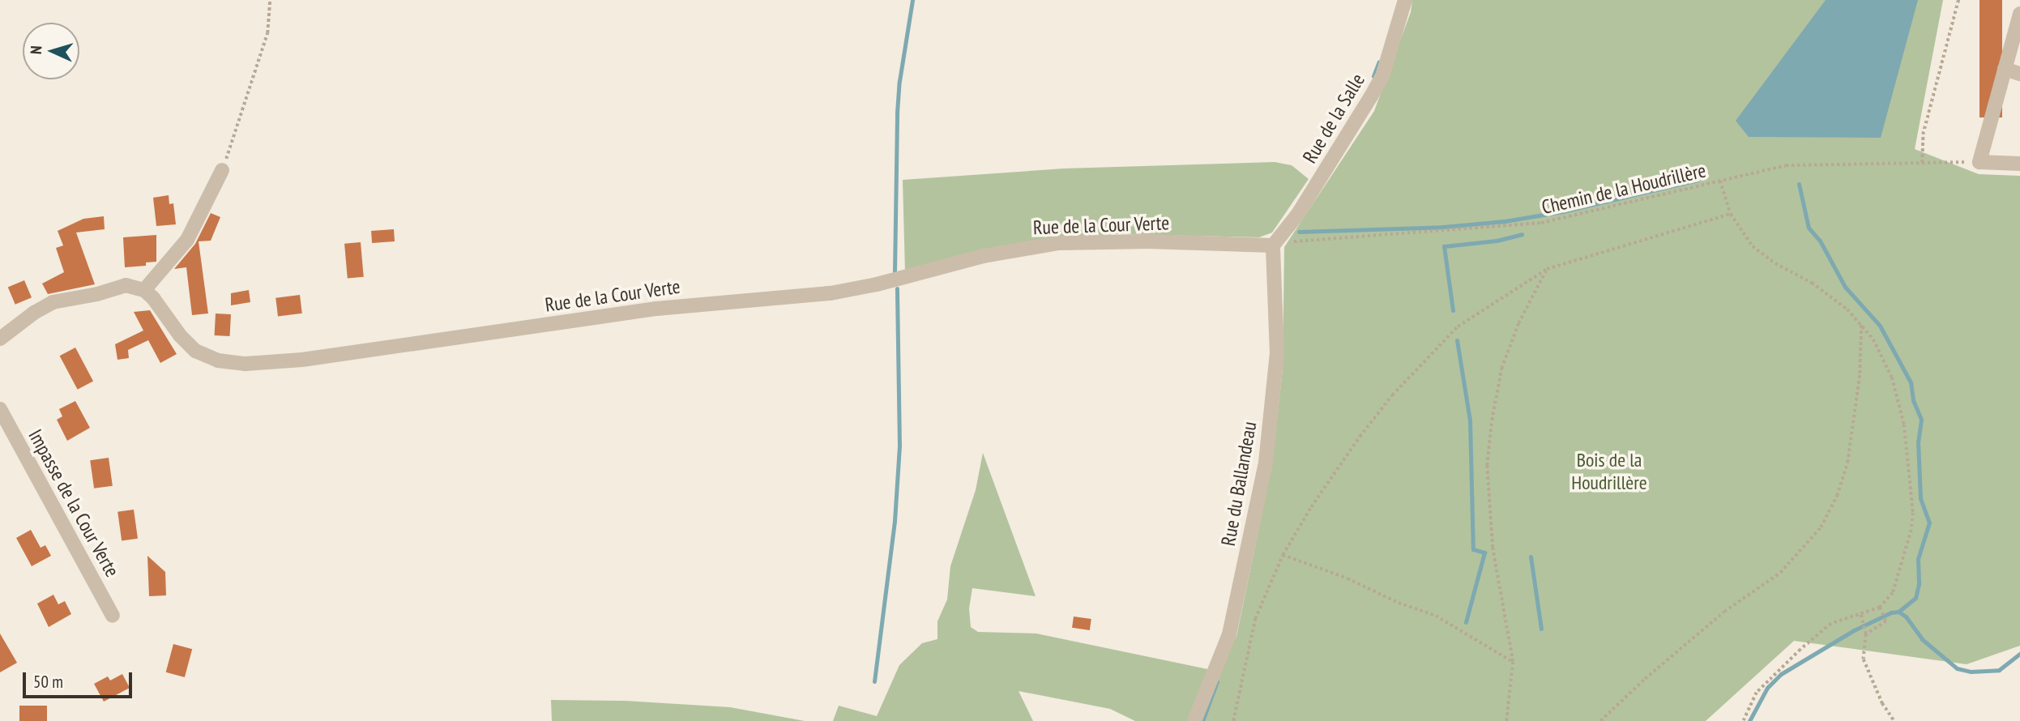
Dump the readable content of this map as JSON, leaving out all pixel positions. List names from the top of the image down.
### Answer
{
  "streets": {
    "street": [
      "Rue de la Salle",
      "Rue de la Cour Verte",
      "Rue du Ballandeau",
      "Impasse de la Cour Verte"
    ],
    "path": ["Chemin de la Houdrillère"]
  },
  "crossings": [
    ["Rue de la Salle", "Chemin de la Houdrillère"],
    ["Rue de la Salle", "Rue de la Cour Verte"],
    ["Rue de la Salle", "Rue du Ballandeau"],
    ["Chemin de la Houdrillère", "Rue de la Cour Verte"],
    ["Chemin de la Houdrillère", "Rue du Ballandeau"],
    ["Rue de la Cour Verte", "Rue du Ballandeau"]
  ],
  "parks": ["Bois de la Houdrillère"],
  "scale_bar": "50 m",
  "north": "left"
}
